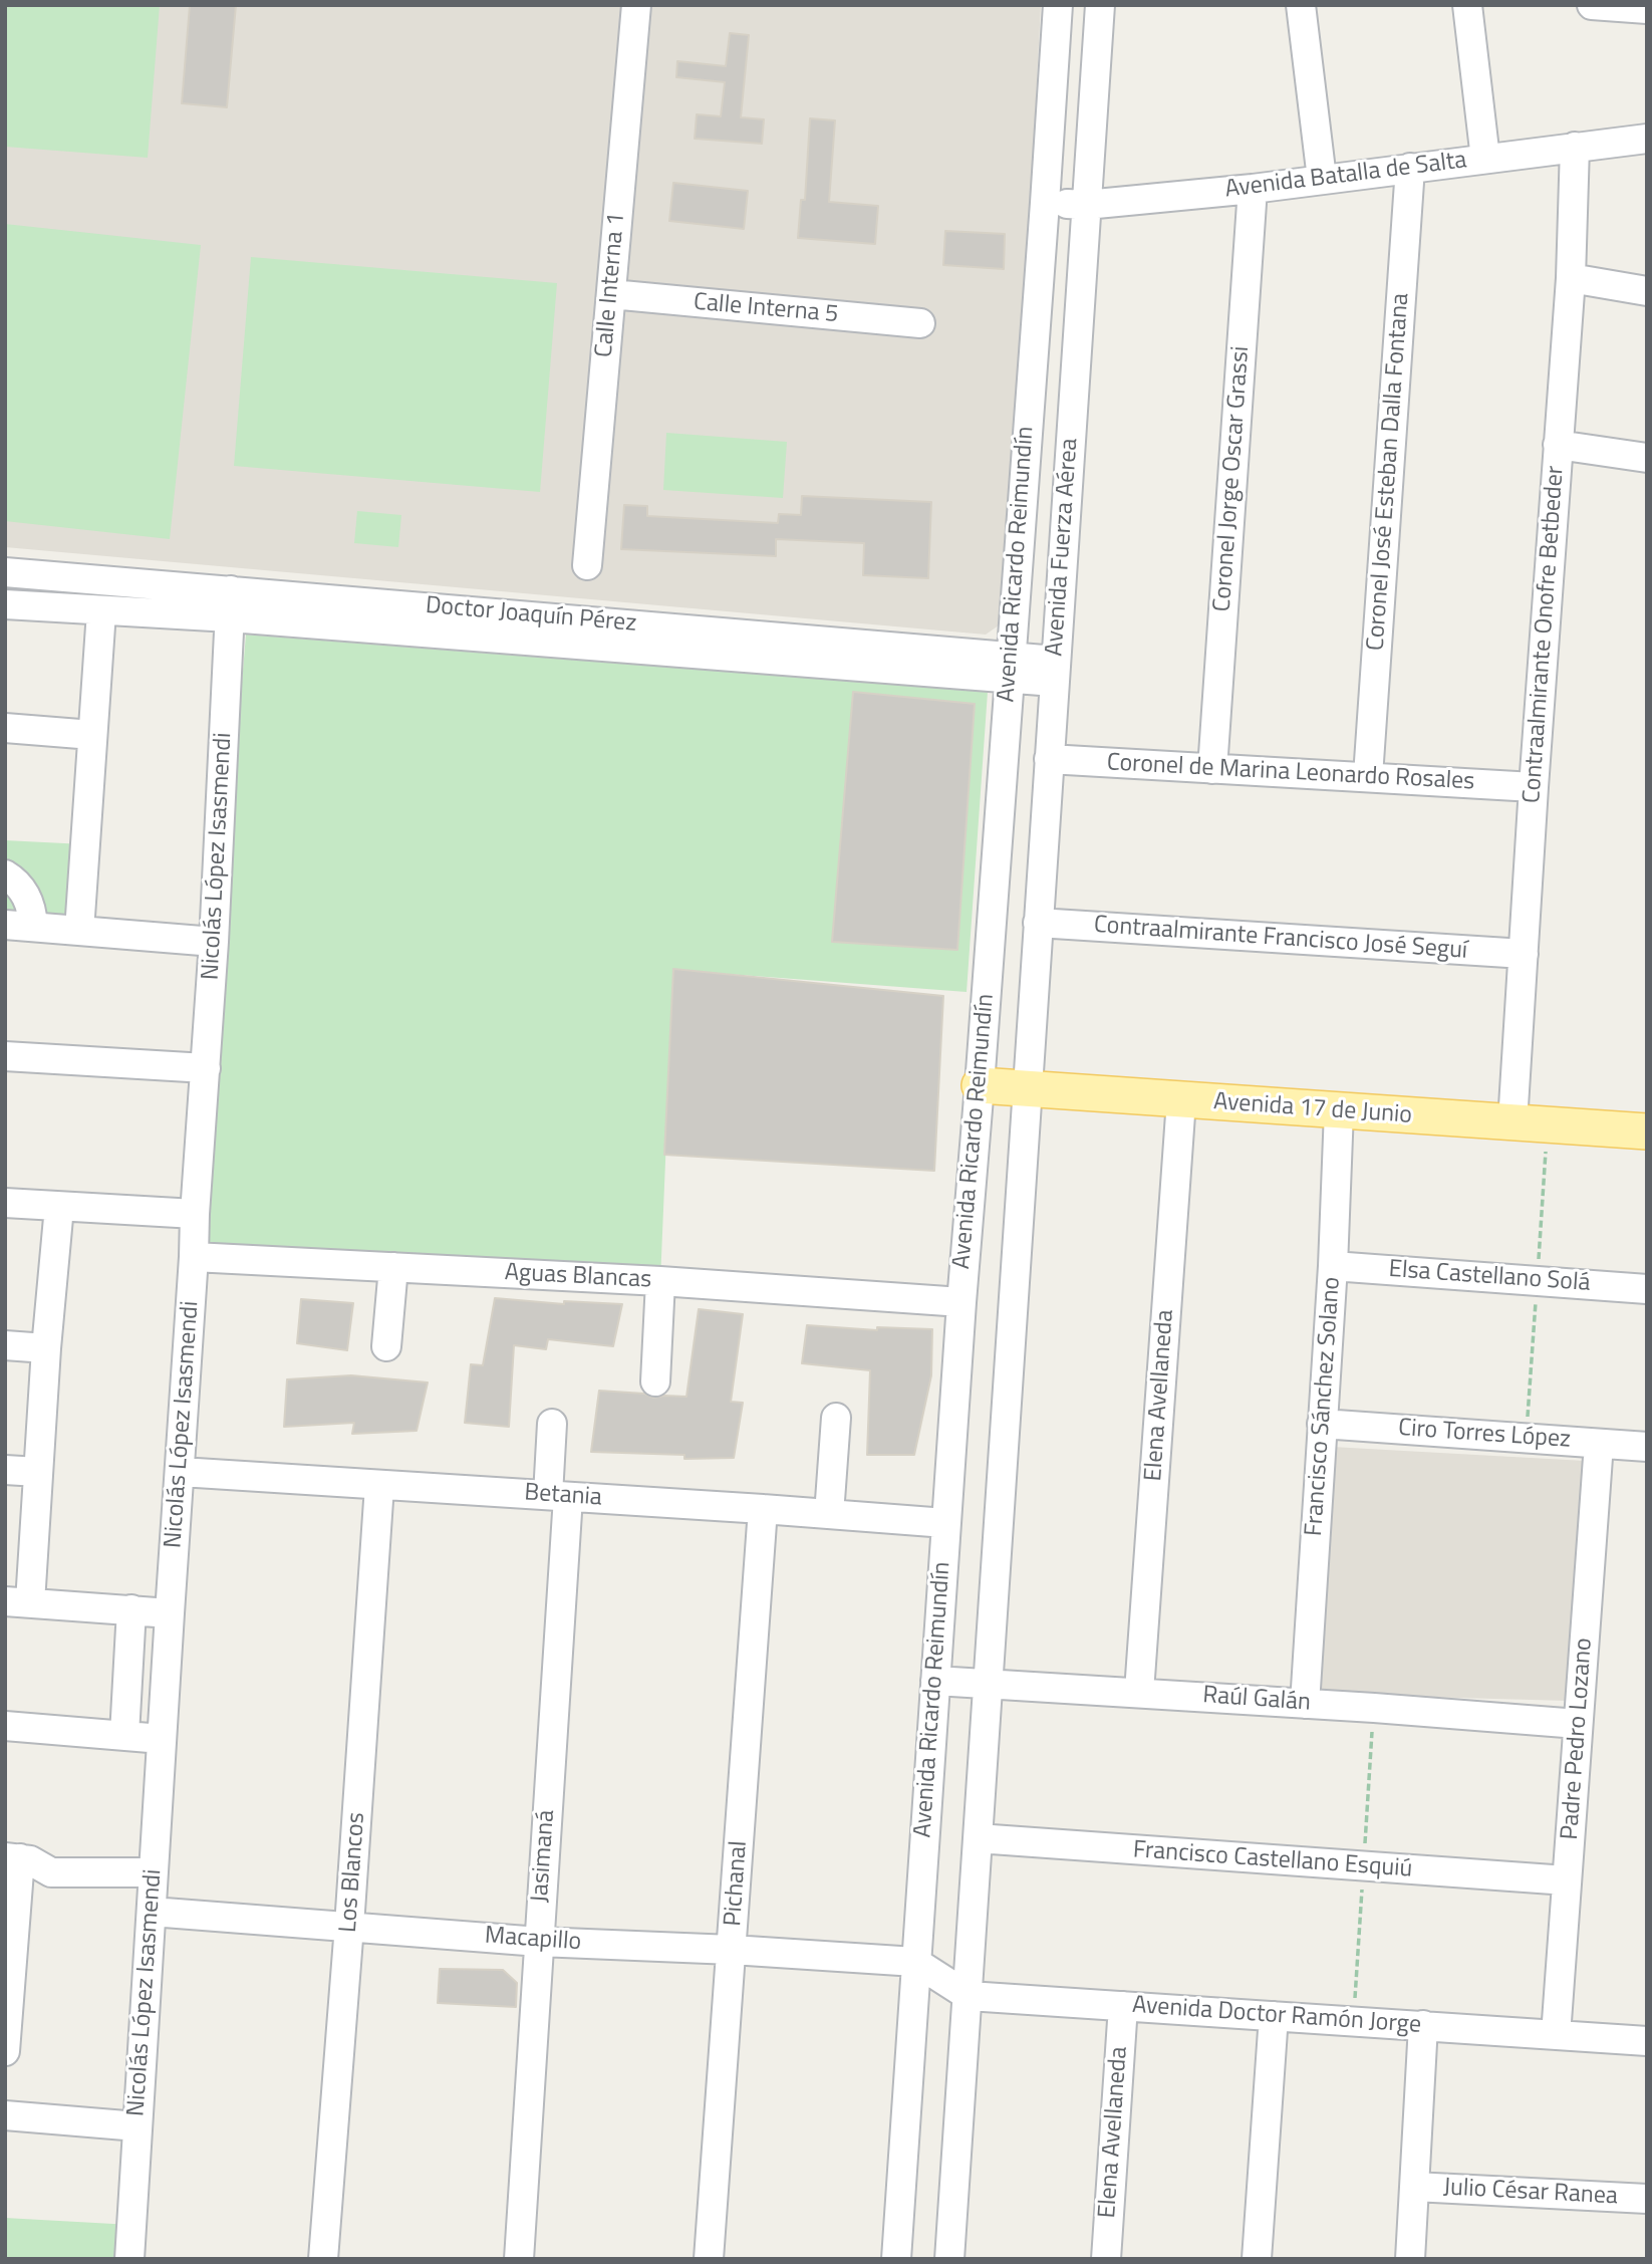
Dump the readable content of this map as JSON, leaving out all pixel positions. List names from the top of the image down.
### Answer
{
  "streets": {
    "main road": ["Avenida 17 de Junio"],
    "street": [
      "Avenida Batalla de Salta",
      "Calle Interna 1",
      "Calle Interna 5",
      "Coronel José Esteban Dalla Fontana",
      "Coronel Jorge Oscar Grassi",
      "Avenida Fuerza Aérea",
      "Avenida Ricardo Reimundín",
      "Doctor Joaquín Pérez",
      "Contraalmirante Onofre Betbeder",
      "Coronel de Marina Leonardo Rosales",
      "Nicolás López Isasmendi",
      "Contraalmirante Francisco José Seguí",
      "Aguas Blancas",
      "Elsa Castellano Solá",
      "Elena Avellaneda",
      "Francisco Sánchez Solano",
      "Ciro Torres López",
      "Betania",
      "Raúl Galán",
      "Padre Pedro Lozano",
      "Jasimaná",
      "Francisco Castellano Esquiú",
      "Los Blancos",
      "Pichanal",
      "Macapillo",
      "Avenida Doctor Ramón Jorge",
      "Julio César Ranea"
    ]
  },
  "crossings": [
    ["Avenida Batalla de Salta", "Coronel José Esteban Dalla Fontana"],
    ["Avenida Batalla de Salta", "Coronel Jorge Oscar Grassi"],
    ["Avenida Batalla de Salta", "Avenida Fuerza Aérea"],
    ["Avenida Batalla de Salta", "Avenida Ricardo Reimundín"],
    ["Avenida Batalla de Salta", "Contraalmirante Onofre Betbeder"],
    ["Calle Interna 1", "Calle Interna 5"],
    ["Coronel José Esteban Dalla Fontana", "Coronel de Marina Leonardo Rosales"],
    ["Coronel Jorge Oscar Grassi", "Coronel de Marina Leonardo Rosales"],
    ["Avenida Fuerza Aérea", "Avenida Ricardo Reimundín"],
    ["Avenida Fuerza Aérea", "Doctor Joaquín Pérez"],
    ["Avenida Fuerza Aérea", "Coronel de Marina Leonardo Rosales"],
    ["Avenida Fuerza Aérea", "Contraalmirante Francisco José Seguí"],
    ["Avenida Fuerza Aérea", "Avenida 17 de Junio"],
    ["Avenida Ricardo Reimundín", "Doctor Joaquín Pérez"],
    ["Avenida Ricardo Reimundín", "Avenida 17 de Junio"],
    ["Avenida Ricardo Reimundín", "Aguas Blancas"],
    ["Avenida Ricardo Reimundín", "Betania"],
    ["Avenida Ricardo Reimundín", "Raúl Galán"],
    ["Avenida Ricardo Reimundín", "Francisco Castellano Esquiú"],
    ["Avenida Ricardo Reimundín", "Macapillo"],
    ["Avenida Ricardo Reimundín", "Avenida Doctor Ramón Jorge"],
    ["Doctor Joaquín Pérez", "Nicolás López Isasmendi"],
    ["Contraalmirante Onofre Betbeder", "Coronel de Marina Leonardo Rosales"],
    ["Contraalmirante Onofre Betbeder", "Contraalmirante Francisco José Seguí"],
    ["Contraalmirante Onofre Betbeder", "Avenida 17 de Junio"],
    ["Nicolás López Isasmendi", "Aguas Blancas"],
    ["Nicolás López Isasmendi", "Betania"],
    ["Nicolás López Isasmendi", "Macapillo"],
    ["Avenida 17 de Junio", "Elena Avellaneda"],
    ["Avenida 17 de Junio", "Francisco Sánchez Solano"],
    ["Elsa Castellano Solá", "Francisco Sánchez Solano"],
    ["Elena Avellaneda", "Raúl Galán"],
    ["Elena Avellaneda", "Avenida Doctor Ramón Jorge"],
    ["Francisco Sánchez Solano", "Ciro Torres López"],
    ["Francisco Sánchez Solano", "Raúl Galán"],
    ["Ciro Torres López", "Padre Pedro Lozano"],
    ["Betania", "Jasimaná"],
    ["Betania", "Los Blancos"],
    ["Betania", "Pichanal"],
    ["Raúl Galán", "Padre Pedro Lozano"],
    ["Padre Pedro Lozano", "Francisco Castellano Esquiú"],
    ["Padre Pedro Lozano", "Avenida Doctor Ramón Jorge"],
    ["Jasimaná", "Macapillo"],
    ["Los Blancos", "Macapillo"],
    ["Pichanal", "Macapillo"],
    ["Macapillo", "Avenida Doctor Ramón Jorge"]
  ]
}
